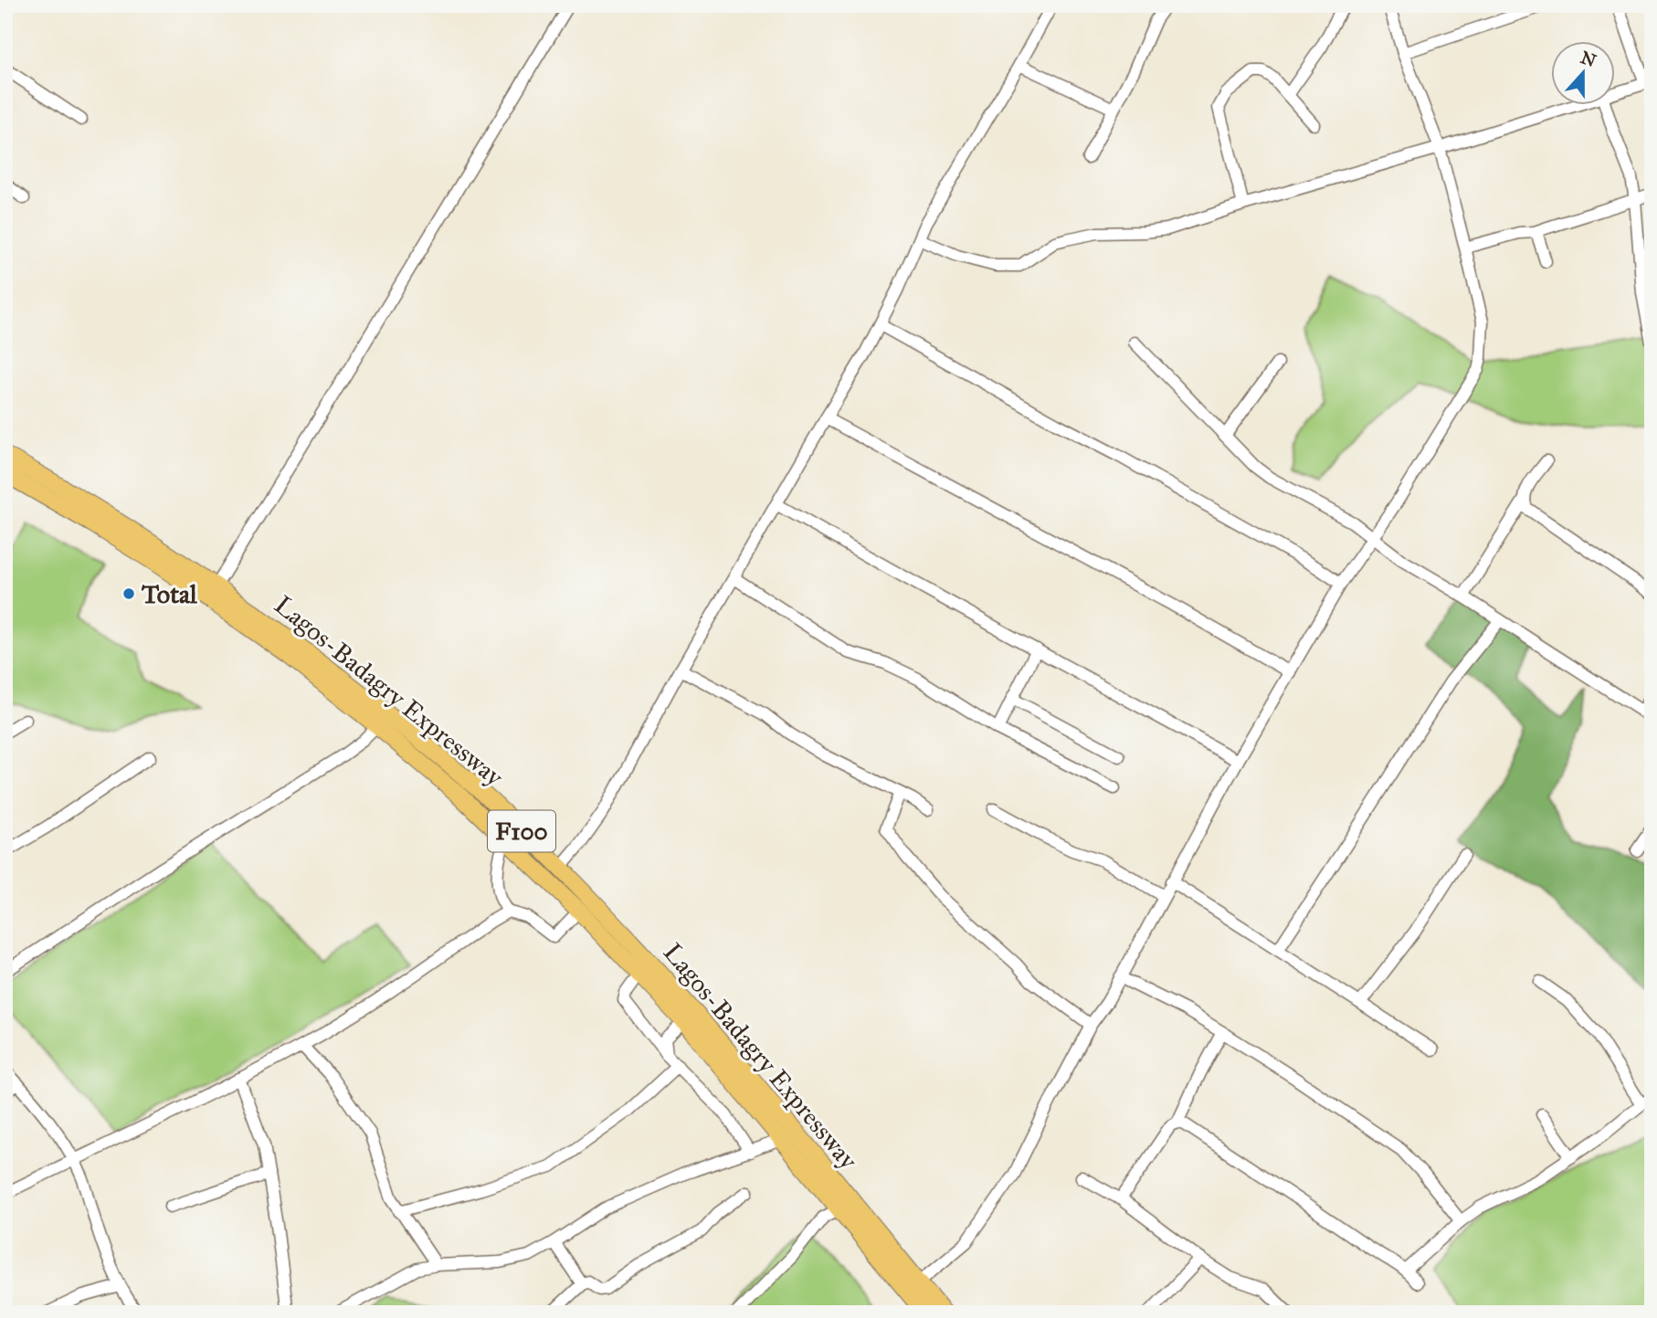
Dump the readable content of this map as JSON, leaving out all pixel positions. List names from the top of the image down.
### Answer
{
  "streets": {
    "highway": ["Lagos-Badagry Expressway", "F100"]
  },
  "places": ["Total"],
  "north": "top"
}
